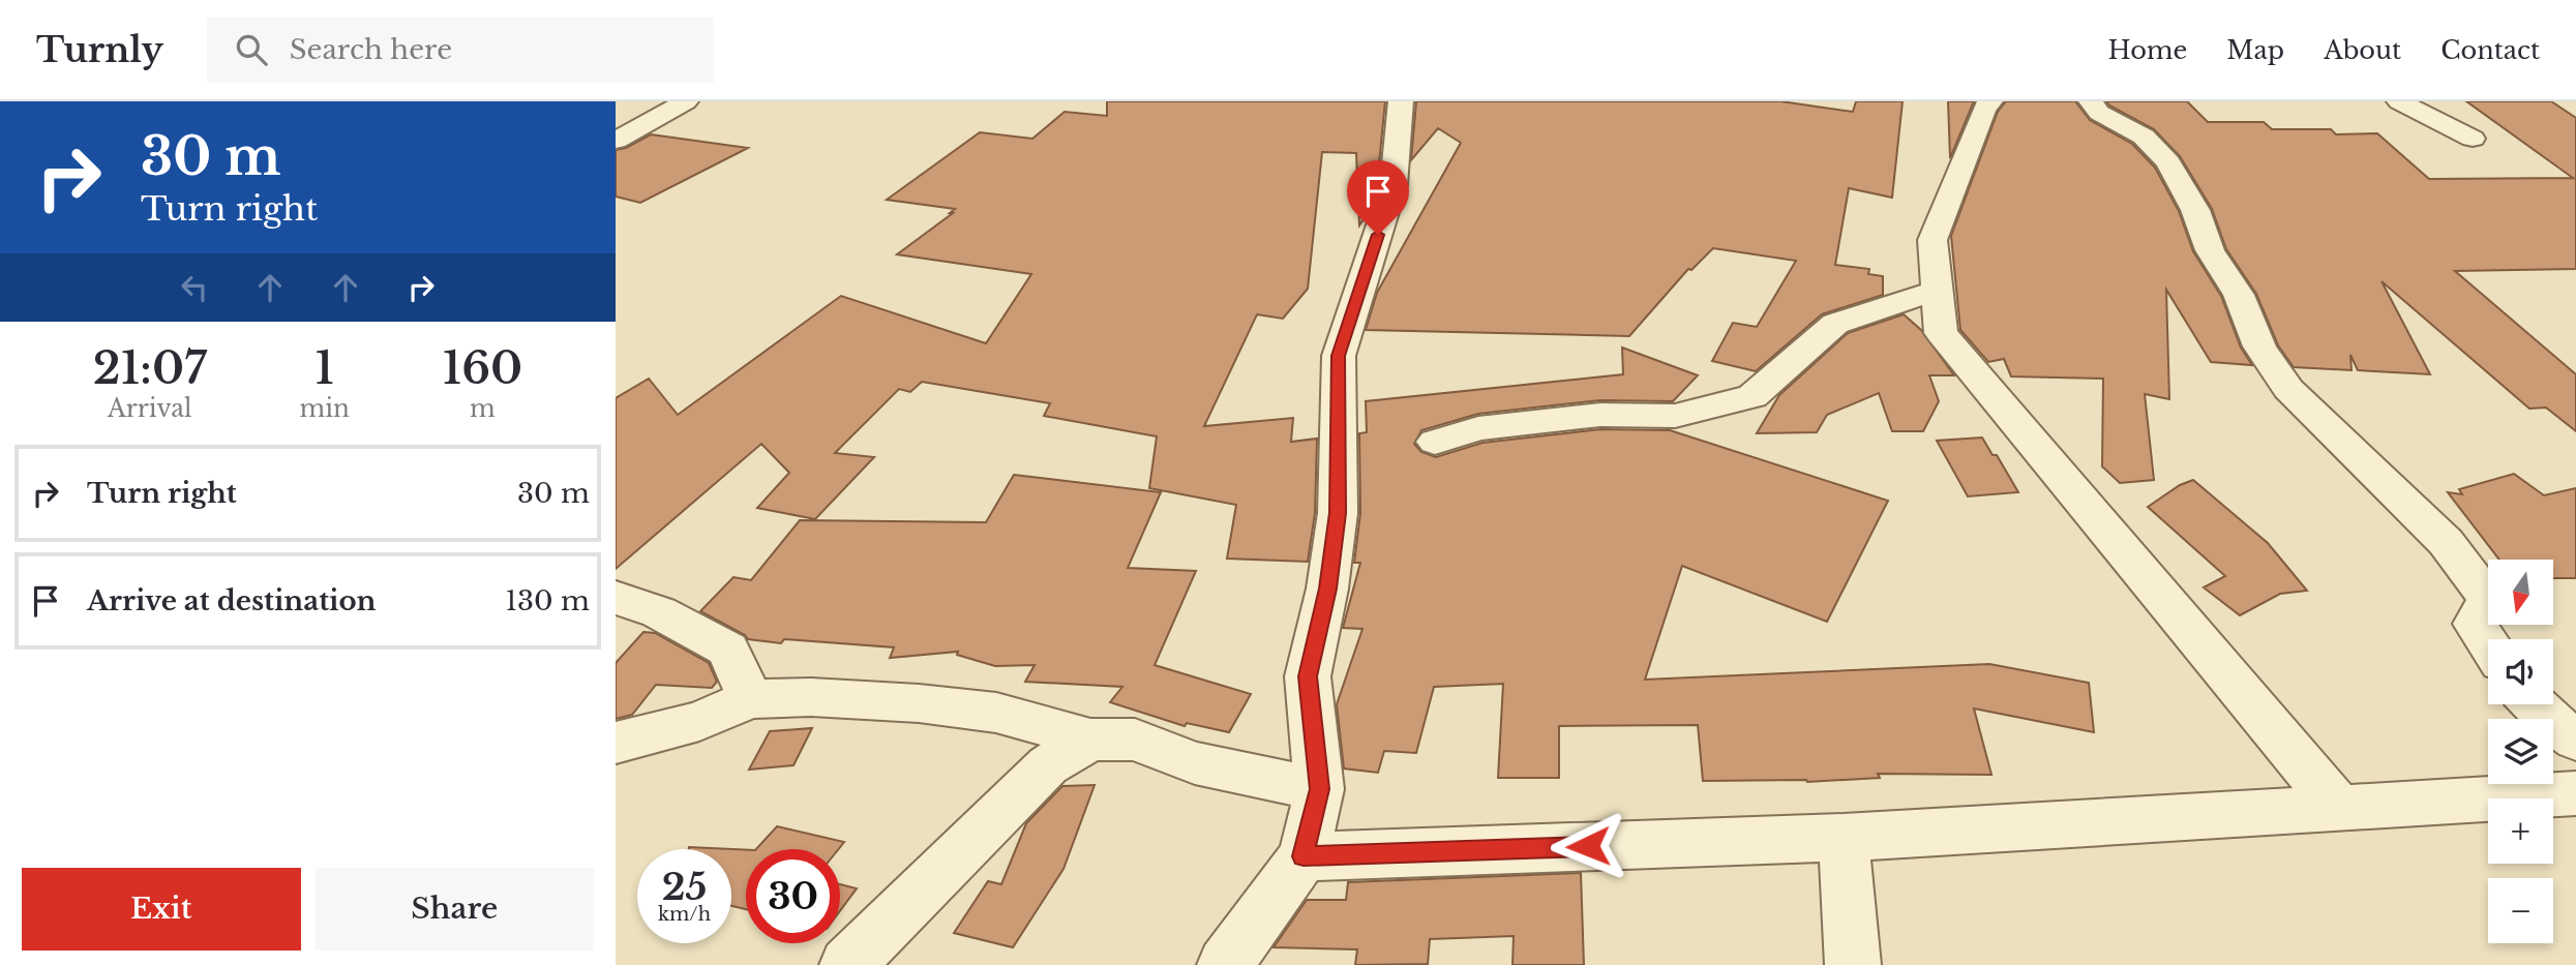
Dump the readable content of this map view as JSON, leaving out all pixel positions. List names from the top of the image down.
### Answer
{
  "north": "bottom",
  "page": {
    "header": "Turnly",
    "search": "Search here",
    "nav": [
      "Home",
      "Map",
      "About",
      "Contact"
    ],
    "turn": ["30 m", "Turn right"],
    "eta": [
      "21:07",
      "Arrival",
      "1",
      "min",
      "160",
      "m"
    ],
    "list": [
      {
        "name": "Turn right",
        "value": "30 m"
      },
      {
        "name": "Arrive at destination",
        "value": "130 m"
      }
    ],
    "map_buttons": ["+", "−"],
    "speed": "25 km/h",
    "limit": "30",
    "buttons": ["Exit", "Share"]
  }
}
